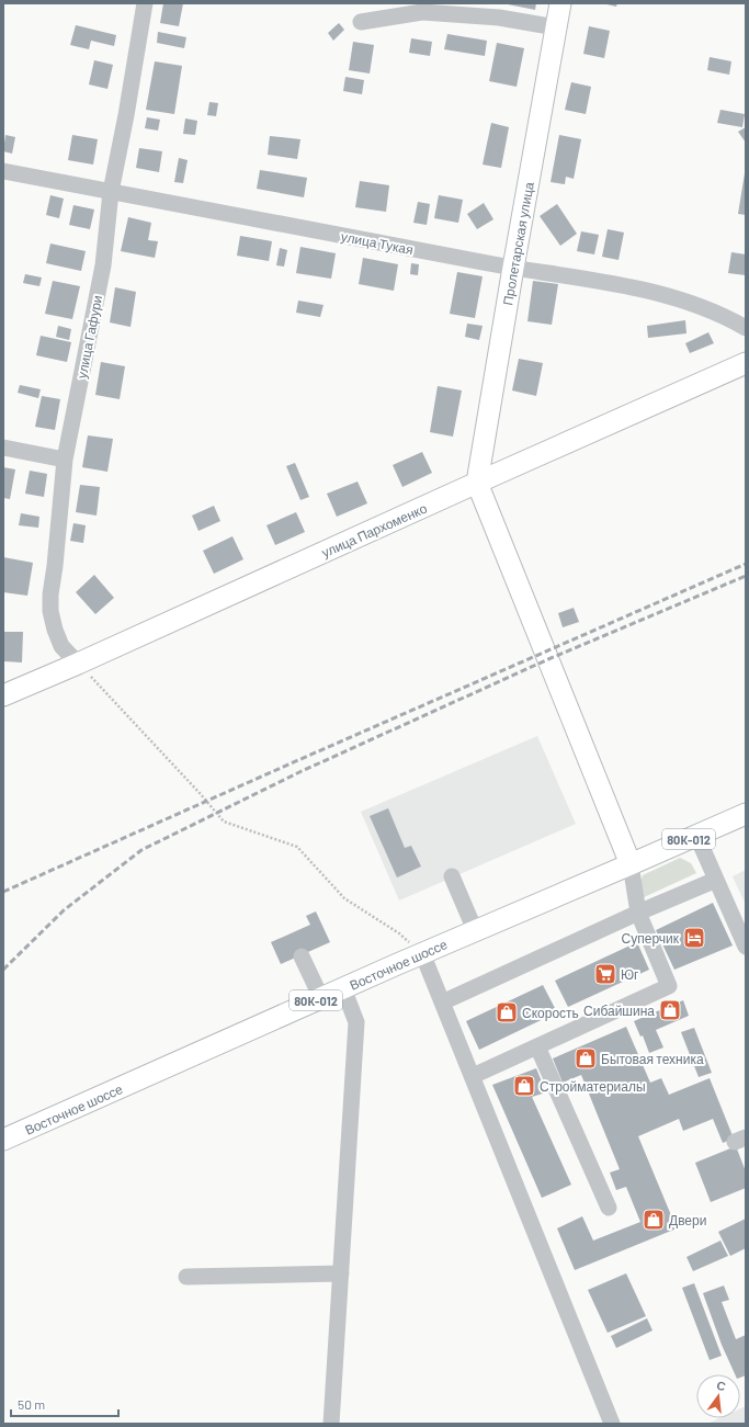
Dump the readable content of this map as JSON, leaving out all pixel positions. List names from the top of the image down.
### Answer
{
  "streets": {
    "main road": [
      "Пролетарская улица",
      "улица Пархоменко",
      "80К-012",
      "Восточное шоссе"
    ],
    "street": ["улица Тукая", "улица Гафури"]
  },
  "crossings": [
    ["улица Тукая", "Пролетарская улица"],
    ["улица Тукая", "улица Гафури"],
    ["Пролетарская улица", "улица Пархоменко"],
    ["улица Гафури", "улица Пархоменко"]
  ],
  "places": {
    "hotel": ["Суперчик"],
    "supermarket": ["Юг"],
    "shop": [
      "Сибайшина",
      "Скорость",
      "Бытовая техника",
      "Стройматериалы",
      "Двери"
    ]
  },
  "scale_bar": "50 m",
  "north": "top"
}
